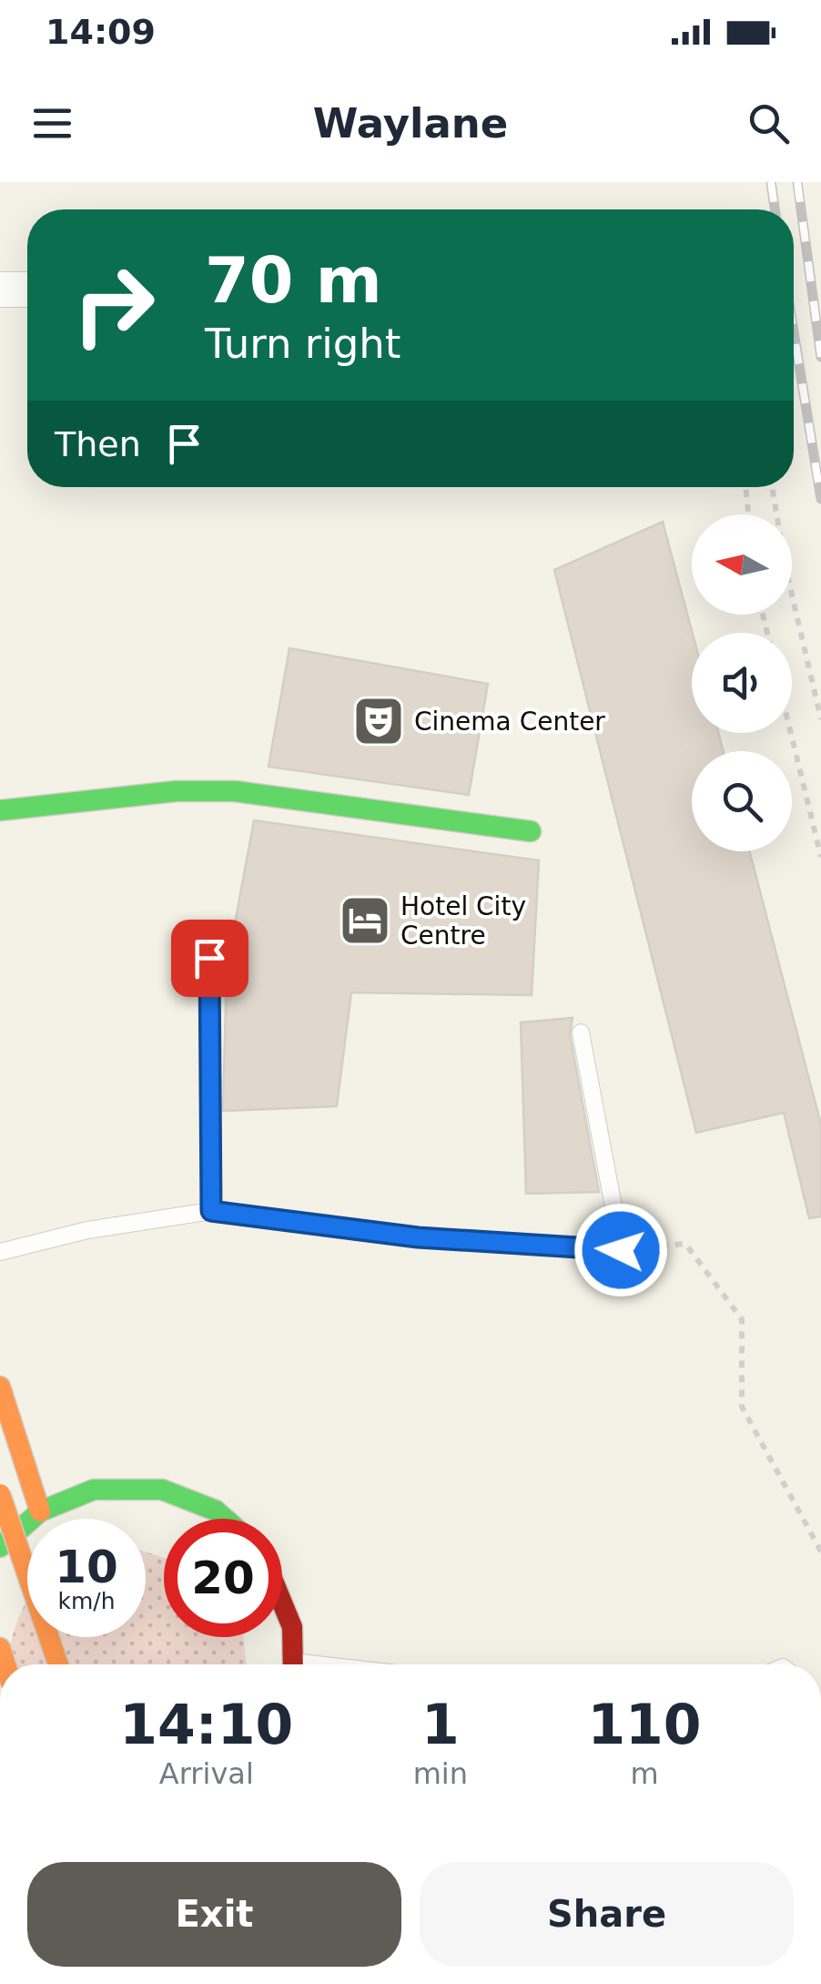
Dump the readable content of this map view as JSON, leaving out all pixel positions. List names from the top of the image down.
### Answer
{
  "places": {
    "theatre": ["Cinema Center"],
    "hotel": ["Hotel City Centre"]
  },
  "north": "left",
  "page": {
    "status": "14:09",
    "header": "Waylane",
    "turn": ["70 m", "Turn right"],
    "then": "Then",
    "speed": "10 km/h",
    "limit": "20",
    "eta": [
      "14:10",
      "Arrival",
      "1",
      "min",
      "110",
      "m"
    ],
    "buttons": ["Exit", "Share"]
  }
}
